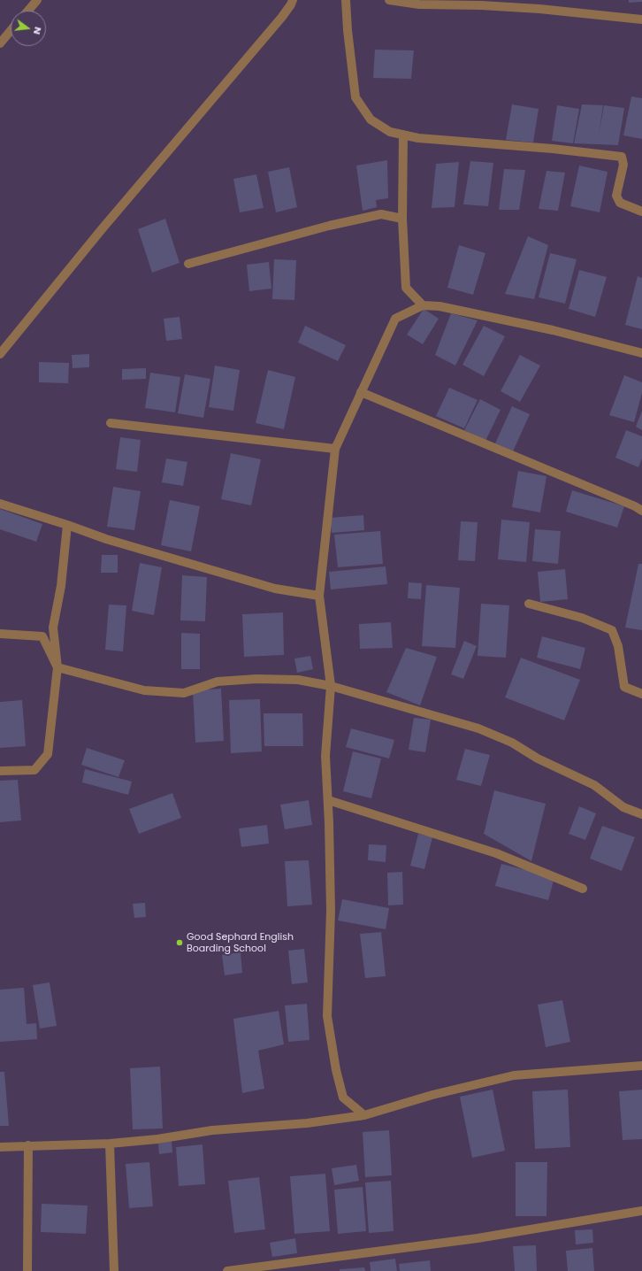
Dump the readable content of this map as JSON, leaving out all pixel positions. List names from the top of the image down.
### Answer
{
  "places": ["Good Sephard English Boarding School"],
  "north": "right"
}
